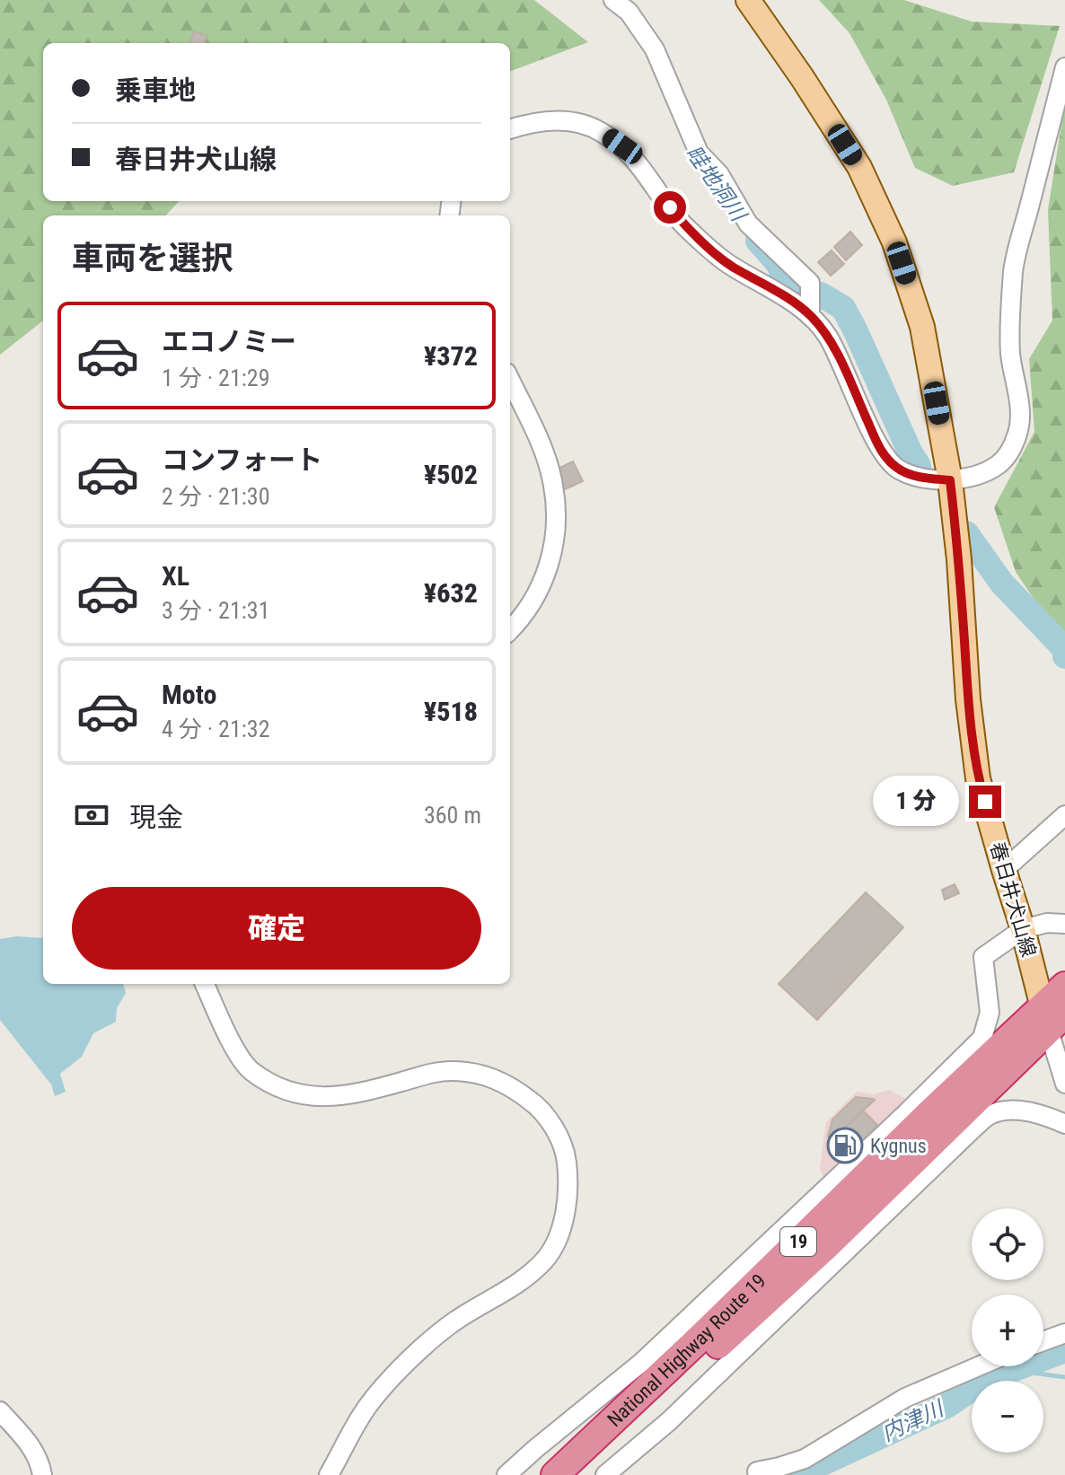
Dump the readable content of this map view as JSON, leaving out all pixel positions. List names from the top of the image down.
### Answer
{
  "streets": {
    "highway": ["19", "National Highway Route 19"],
    "main road": ["春日井犬山線"]
  },
  "crossings": [
    ["春日井犬山線", "National Highway Route 19"]
  ],
  "water": ["畦地洞川", "内津川"],
  "places": {
    "fuel station": ["Kygnus"]
  },
  "page": {
    "banner": ["乗車地", "春日井犬山線"],
    "heading": "車両を選択",
    "list": [
      {
        "name": "エコノミー",
        "note": "1 分 · 21:29",
        "value": "¥372"
      },
      {
        "name": "コンフォート",
        "note": "2 分 · 21:30",
        "value": "¥502"
      },
      {
        "name": "XL",
        "note": "3 分 · 21:31",
        "value": "¥632"
      },
      {
        "name": "Moto",
        "note": "4 分 · 21:32",
        "value": "¥518"
      }
    ],
    "bubble": "1 分",
    "pay": ["現金", "360 m"],
    "buttons": "確定",
    "map_buttons": ["+", "−"]
  }
}
